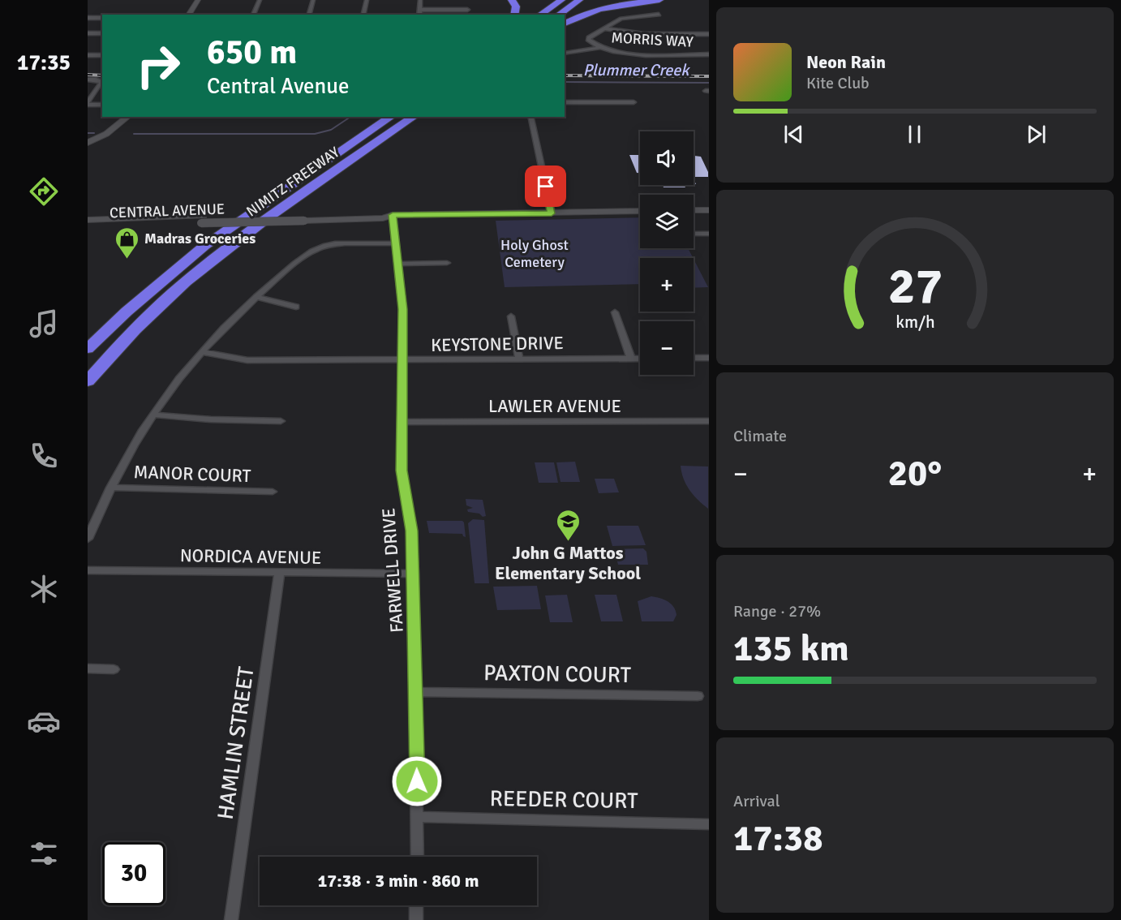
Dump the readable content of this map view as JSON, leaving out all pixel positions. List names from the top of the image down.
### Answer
{
  "streets": {
    "highway": ["NIMITZ FREEWAY"],
    "main road": ["CENTRAL AVENUE"],
    "street": [
      "MORRIS WAY",
      "KEYSTONE DRIVE",
      "LAWLER AVENUE",
      "MANOR COURT",
      "NORDICA AVENUE",
      "FARWELL DRIVE",
      "PAXTON COURT",
      "HAMLIN STREET",
      "REEDER COURT"
    ]
  },
  "crossings": [
    ["CENTRAL AVENUE", "FARWELL DRIVE"],
    ["KEYSTONE DRIVE", "FARWELL DRIVE"],
    ["LAWLER AVENUE", "FARWELL DRIVE"],
    ["NORDICA AVENUE", "FARWELL DRIVE"],
    ["NORDICA AVENUE", "HAMLIN STREET"],
    ["FARWELL DRIVE", "PAXTON COURT"],
    ["FARWELL DRIVE", "REEDER COURT"]
  ],
  "water": ["Plummer Creek"],
  "parks": ["Holy Ghost Cemetery"],
  "places": {
    "shop": ["Madras Groceries"],
    "school or university": ["John G Mattos Elementary School"]
  },
  "page": {
    "tabs": "17:35",
    "turn": ["650 m", "Central Avenue"],
    "song": ["Neon Rain", "Kite Club"],
    "map_buttons": ["+", "−"],
    "tile": [
      "Climate",
      ["Range · 27%", "135 km"],
      ["Arrival", "17:38"]
    ],
    "heat": ["−", "20°", "+"],
    "limit": "30",
    "trip": "17:38 · 3 min · 860 m",
    "gauge": ["27", "km/h"]
  }
}
